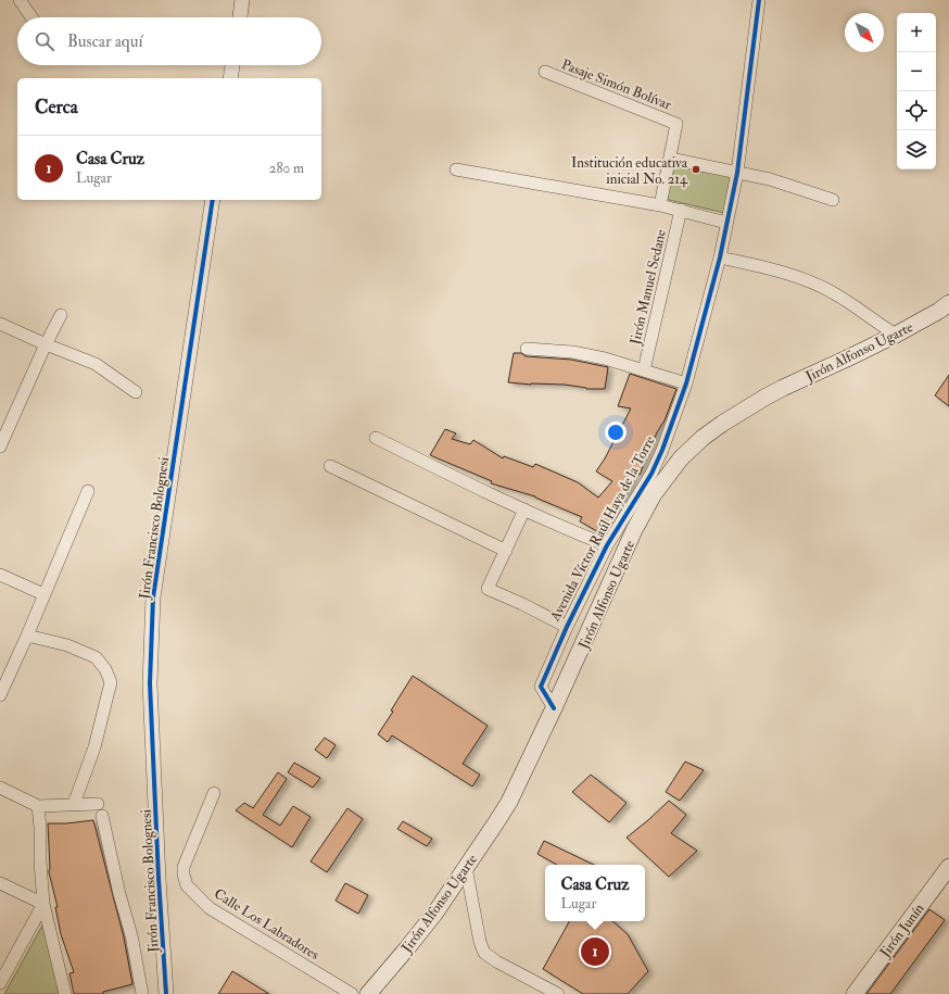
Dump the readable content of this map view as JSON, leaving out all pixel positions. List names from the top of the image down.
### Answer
{
  "streets": {
    "main road": ["Jirón Alfonso Ugarte", "Jirón Junín"],
    "street": [
      "Pasaje Simón Bolívar",
      "Jirón Manuel Sedane",
      "Jirón Francisco Bolognesi",
      "Avenida Víctor Raúl Haya de la Torre",
      "Calle Los Labradores"
    ]
  },
  "crossings": [
    ["Jirón Alfonso Ugarte", "Avenida Víctor Raúl Haya de la Torre"]
  ],
  "places": ["Institución educativa inicial No. 214"],
  "north": "bottom right",
  "page": {
    "map_buttons": ["+", "−"],
    "search": "Buscar aquí",
    "heading": "Cerca",
    "list": [
      {
        "mark": "1",
        "name": "Casa Cruz",
        "note": "Lugar",
        "value": "280 m"
      }
    ],
    "popup": ["Casa Cruz", "Lugar"],
    "pins": "1"
  }
}
